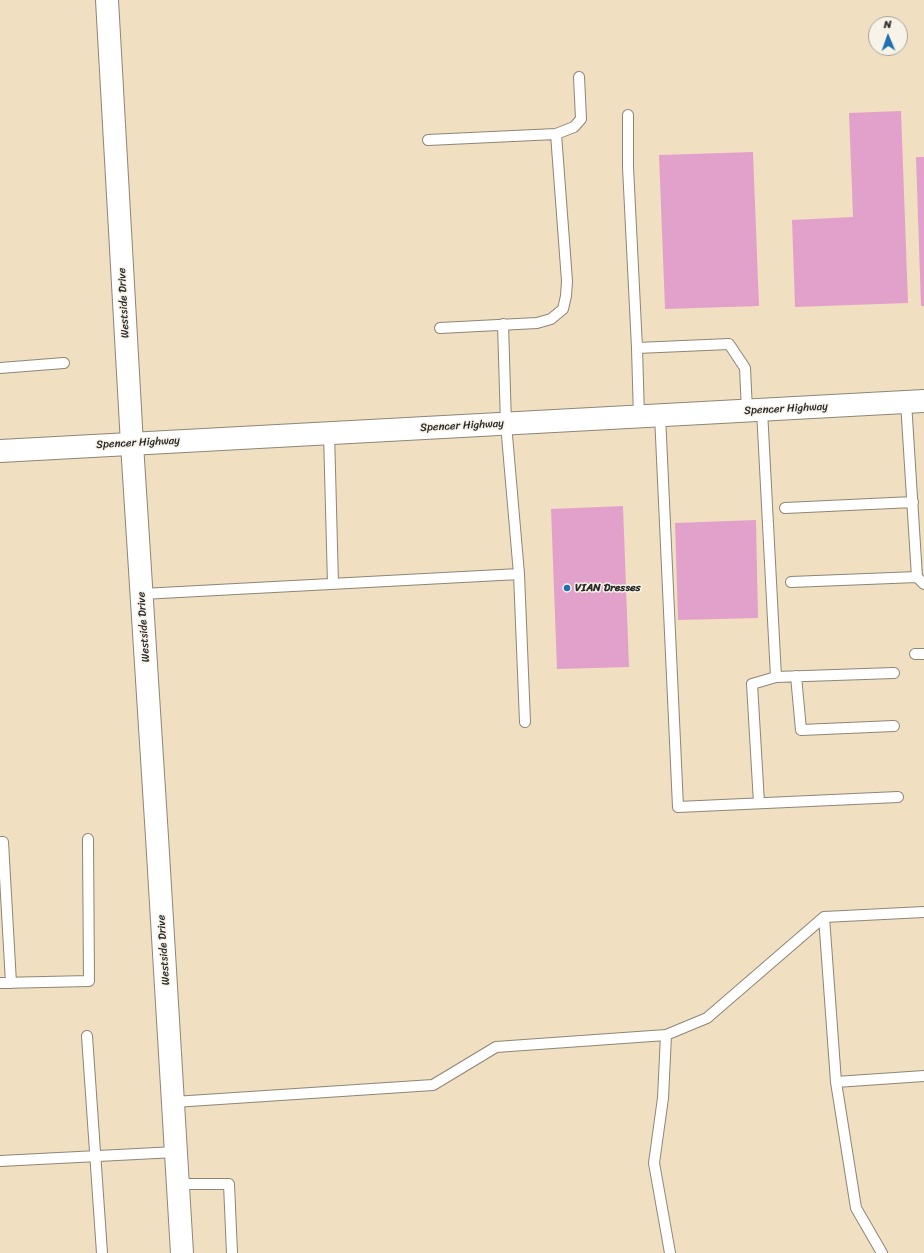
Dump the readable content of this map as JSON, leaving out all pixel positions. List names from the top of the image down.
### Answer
{
  "streets": {
    "street": ["Westside Drive", "Spencer Highway"]
  },
  "crossings": [
    ["Westside Drive", "Spencer Highway"]
  ],
  "places": ["VIAN Dresses"],
  "north": "top"
}
